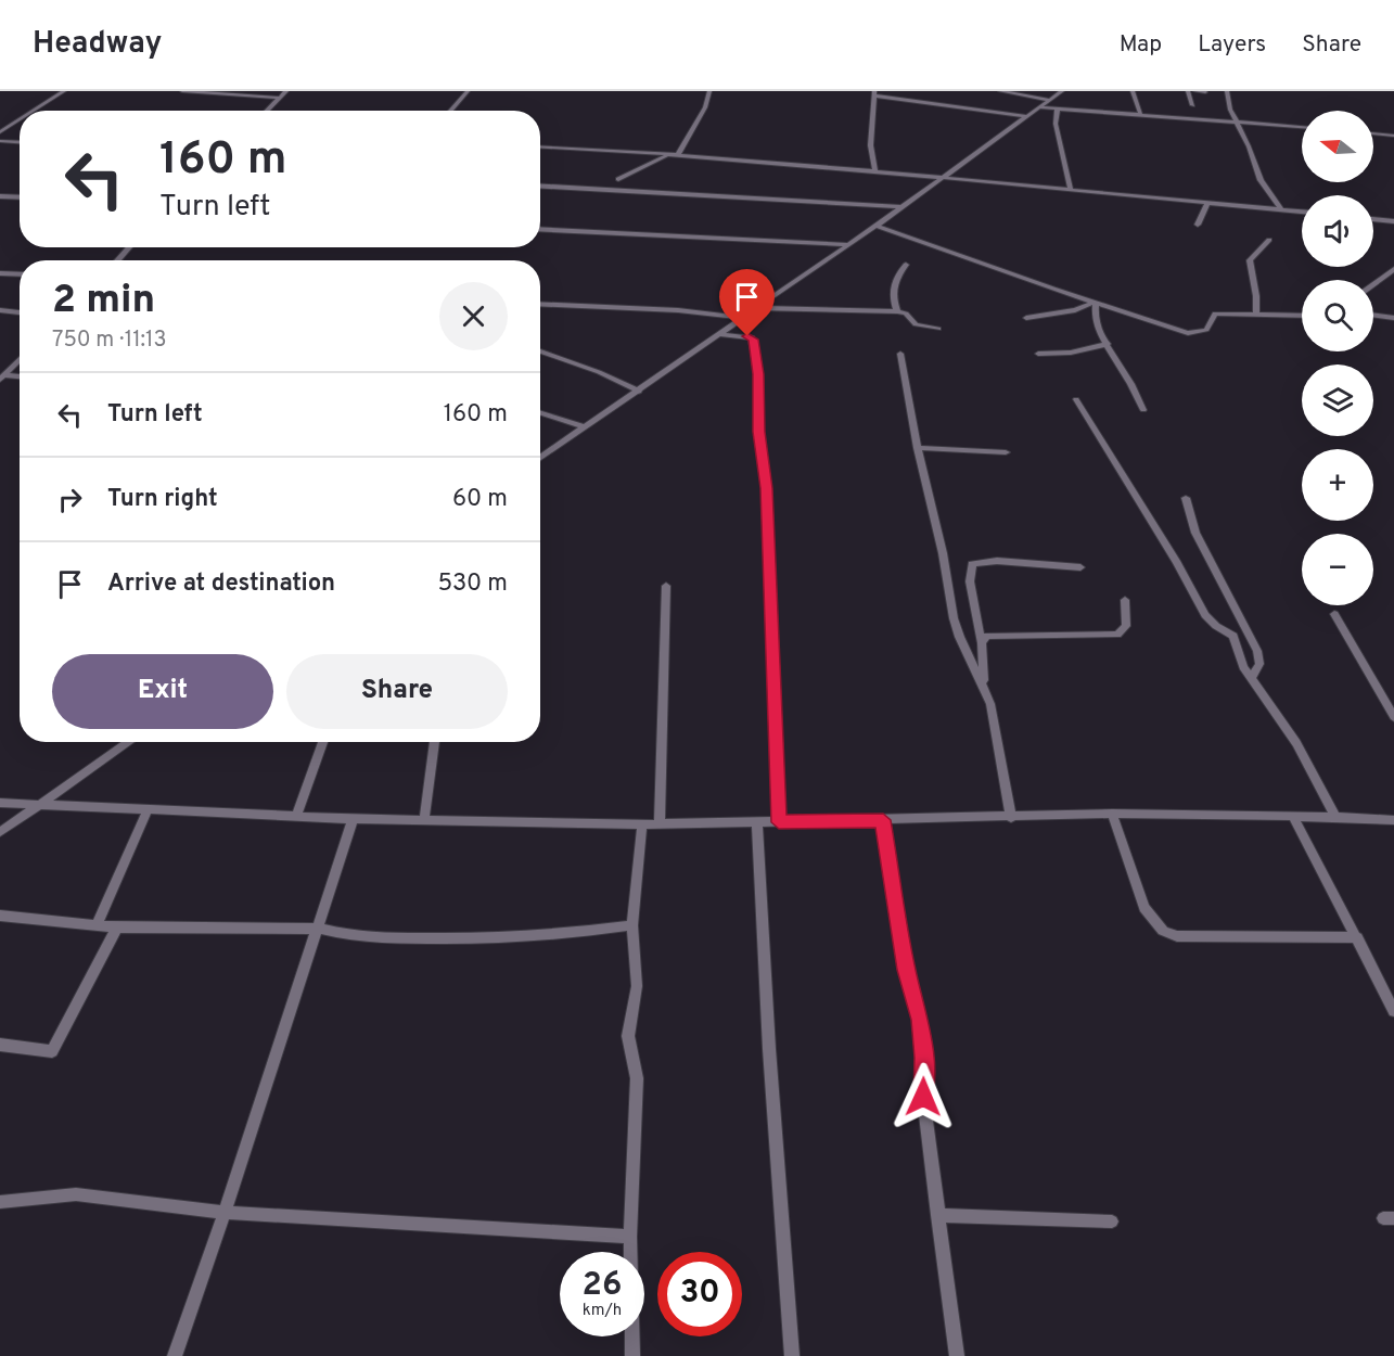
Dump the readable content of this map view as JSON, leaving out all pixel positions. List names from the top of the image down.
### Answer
{
  "north": "left",
  "page": {
    "header": "Headway",
    "nav": ["Map", "Layers", "Share"],
    "map_buttons": ["+", "−"],
    "turn": ["160 m", "Turn left"],
    "heading": ["2 min", "750 m · 11:13"],
    "list": [
      {
        "name": "Turn left",
        "value": "160 m"
      },
      {
        "name": "Turn right",
        "value": "60 m"
      },
      {
        "name": "Arrive at destination",
        "value": "530 m"
      }
    ],
    "buttons": ["Exit", "Share"],
    "speed": "26 km/h",
    "limit": "30"
  }
}
